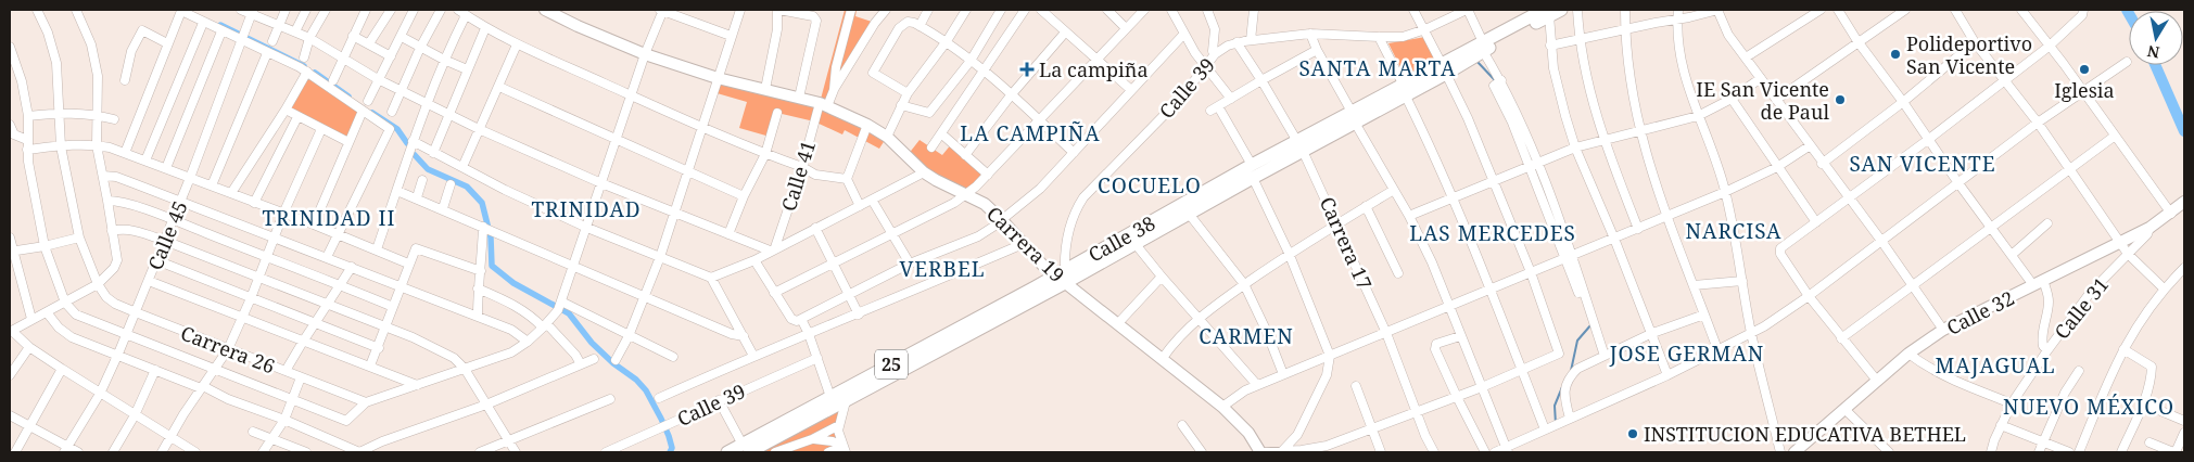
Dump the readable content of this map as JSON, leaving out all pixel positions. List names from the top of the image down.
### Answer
{
  "streets": {
    "highway": ["Calle 38", "25"],
    "main road": ["Carrera 19", "Calle 32"],
    "street": [
      "Calle 39",
      "Calle 41",
      "Calle 45",
      "Carrera 17",
      "Calle 31",
      "Carrera 26"
    ]
  },
  "crossings": [
    ["Calle 39", "Calle 38"],
    ["Calle 39", "Carrera 17"],
    ["Calle 39", "Carrera 19"],
    ["Calle 41", "Carrera 19"],
    ["Calle 45", "Carrera 26"],
    ["Calle 38", "Carrera 17"],
    ["Calle 38", "Carrera 19"],
    ["Calle 31", "Calle 32"]
  ],
  "districts": [
    "SANTA MARTA",
    "LA CAMPIÑA",
    "SAN VICENTE",
    "COCUELO",
    "TRINIDAD",
    "TRINIDAD II",
    "NARCISA",
    "LAS MERCEDES",
    "VERBEL",
    "CARMEN",
    "JOSE GERMAN",
    "MAJAGUAL",
    "NUEVO MÉXICO"
  ],
  "places": {
    "other": [
      "Polideportivo San Vicente",
      "Iglesia",
      "IE San Vicente de Paul",
      "INSTITUCION EDUCATIVA BETHEL"
    ],
    "health": ["La campiña"]
  },
  "north": "bottom"
}
